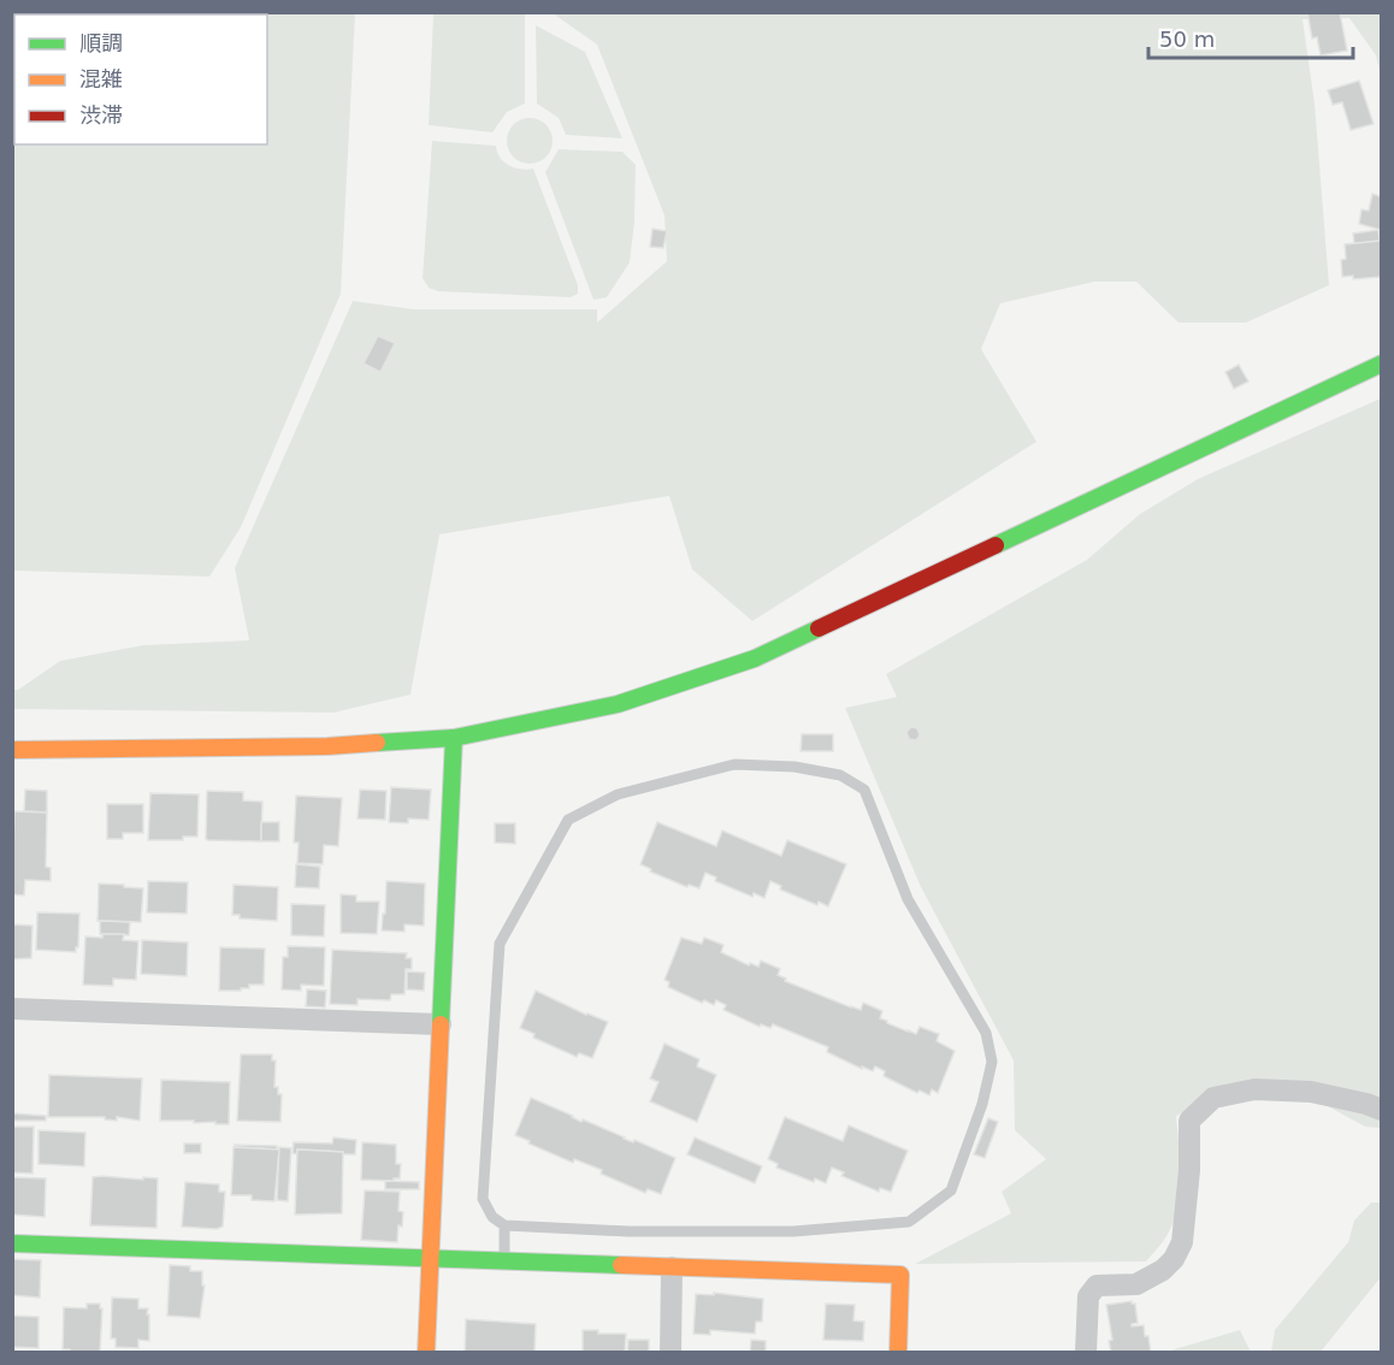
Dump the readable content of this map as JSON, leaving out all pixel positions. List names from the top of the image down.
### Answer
{
  "legend": ["順調", "混雑", "渋滞"],
  "scale_bar": "50 m"
}
